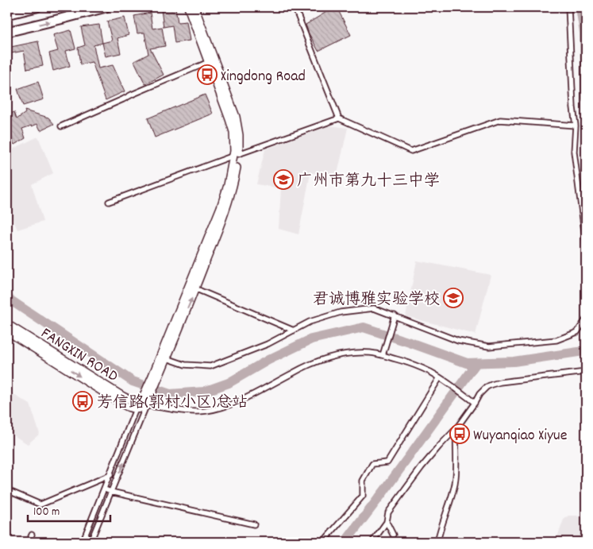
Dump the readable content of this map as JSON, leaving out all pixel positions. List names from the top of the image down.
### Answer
{
  "streets": {
    "street": ["FANGXIN ROAD"]
  },
  "places": {
    "bus stop": ["Xingdong Road", "芳信路(郭村小区)总站", "Wuyanqiao Xiyue"],
    "school or university": ["广州市第九十三中学", "君诚博雅实验学校"]
  },
  "scale_bar": "100 m"
}
